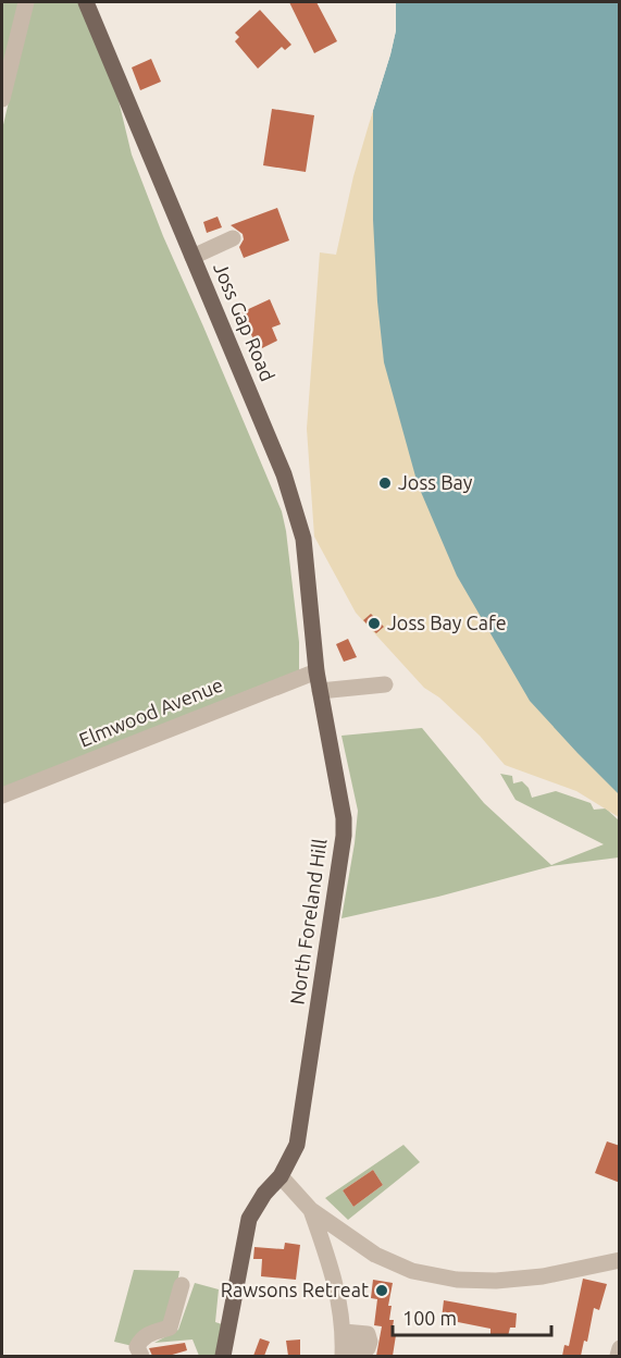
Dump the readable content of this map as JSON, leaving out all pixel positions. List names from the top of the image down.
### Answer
{
  "streets": {
    "main road": ["Joss Gap Road", "North Foreland Hill"],
    "street": ["Elmwood Avenue"]
  },
  "crossings": [
    ["Joss Gap Road", "Elmwood Avenue"],
    ["Joss Gap Road", "North Foreland Hill"],
    ["Elmwood Avenue", "North Foreland Hill"]
  ],
  "places": ["Joss Bay", "Joss Bay Cafe", "Rawsons Retreat"],
  "scale_bar": "100 m"
}
